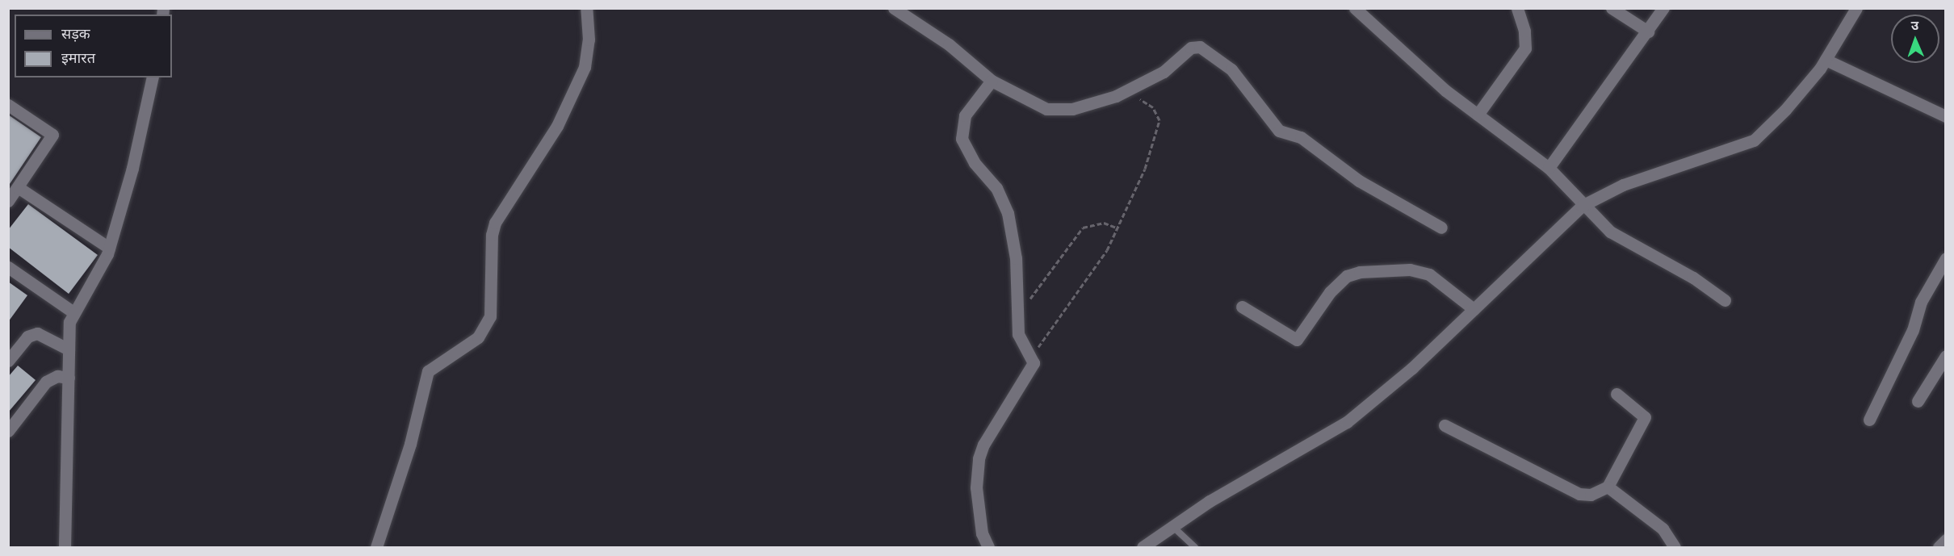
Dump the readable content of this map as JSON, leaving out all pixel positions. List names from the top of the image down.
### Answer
{
  "legend": ["सड़क", "इमारत"],
  "north": "top"
}
